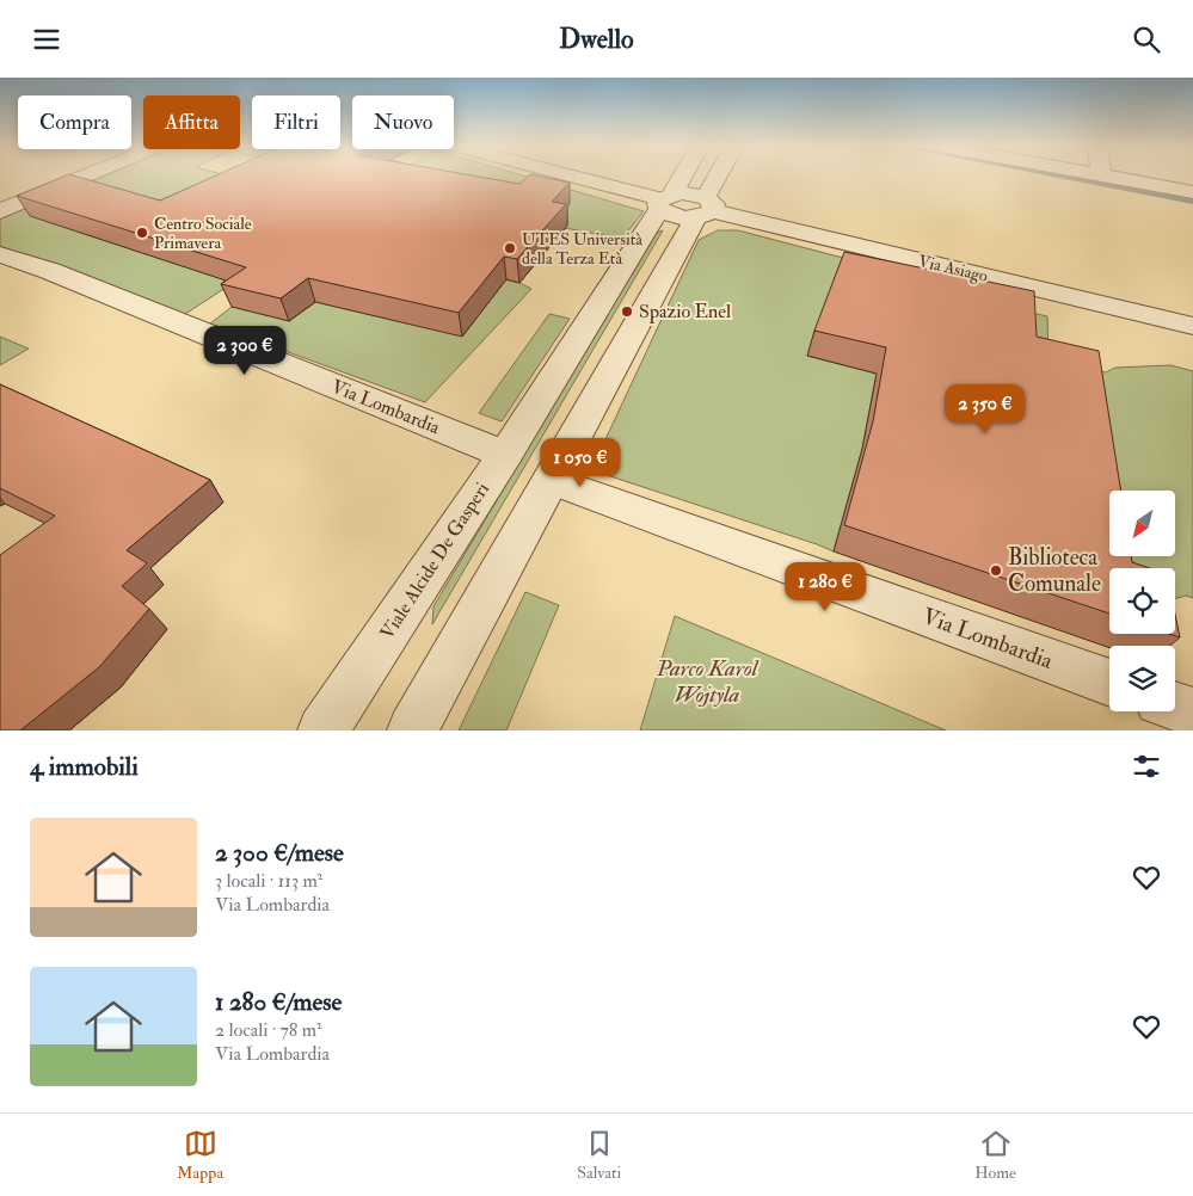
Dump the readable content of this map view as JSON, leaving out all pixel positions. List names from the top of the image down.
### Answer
{
  "streets": {
    "street": ["Via Asiago", "Via Lombardia", "Viale Alcide De Gasperi"]
  },
  "crossings": [
    ["Via Asiago", "Viale Alcide De Gasperi"],
    ["Via Lombardia", "Viale Alcide De Gasperi"]
  ],
  "parks": ["Parco Karol Wojtyla"],
  "places": [
    "Centro Sociale Primavera",
    "UTES Università della Terza Età",
    "Spazio Enel",
    "Biblioteca Comunale"
  ],
  "north": "bottom left",
  "page": {
    "header": "Dwello",
    "chip": [
      "Compra",
      "Affitta",
      "Filtri",
      "Nuovo"
    ],
    "price": [
      "2 300 €",
      "2 350 €",
      "1 050 €",
      "1 280 €"
    ],
    "heading": "4 immobili",
    "list": [
      {
        "name": "2 300 €/mese",
        "note": "3 locali · 113 m² · Via Lombardia"
      },
      {
        "name": "1 280 €/mese",
        "note": "2 locali · 78 m² · Via Lombardia"
      }
    ],
    "tabs": ["Mappa", "Salvati", "Home"]
  }
}
